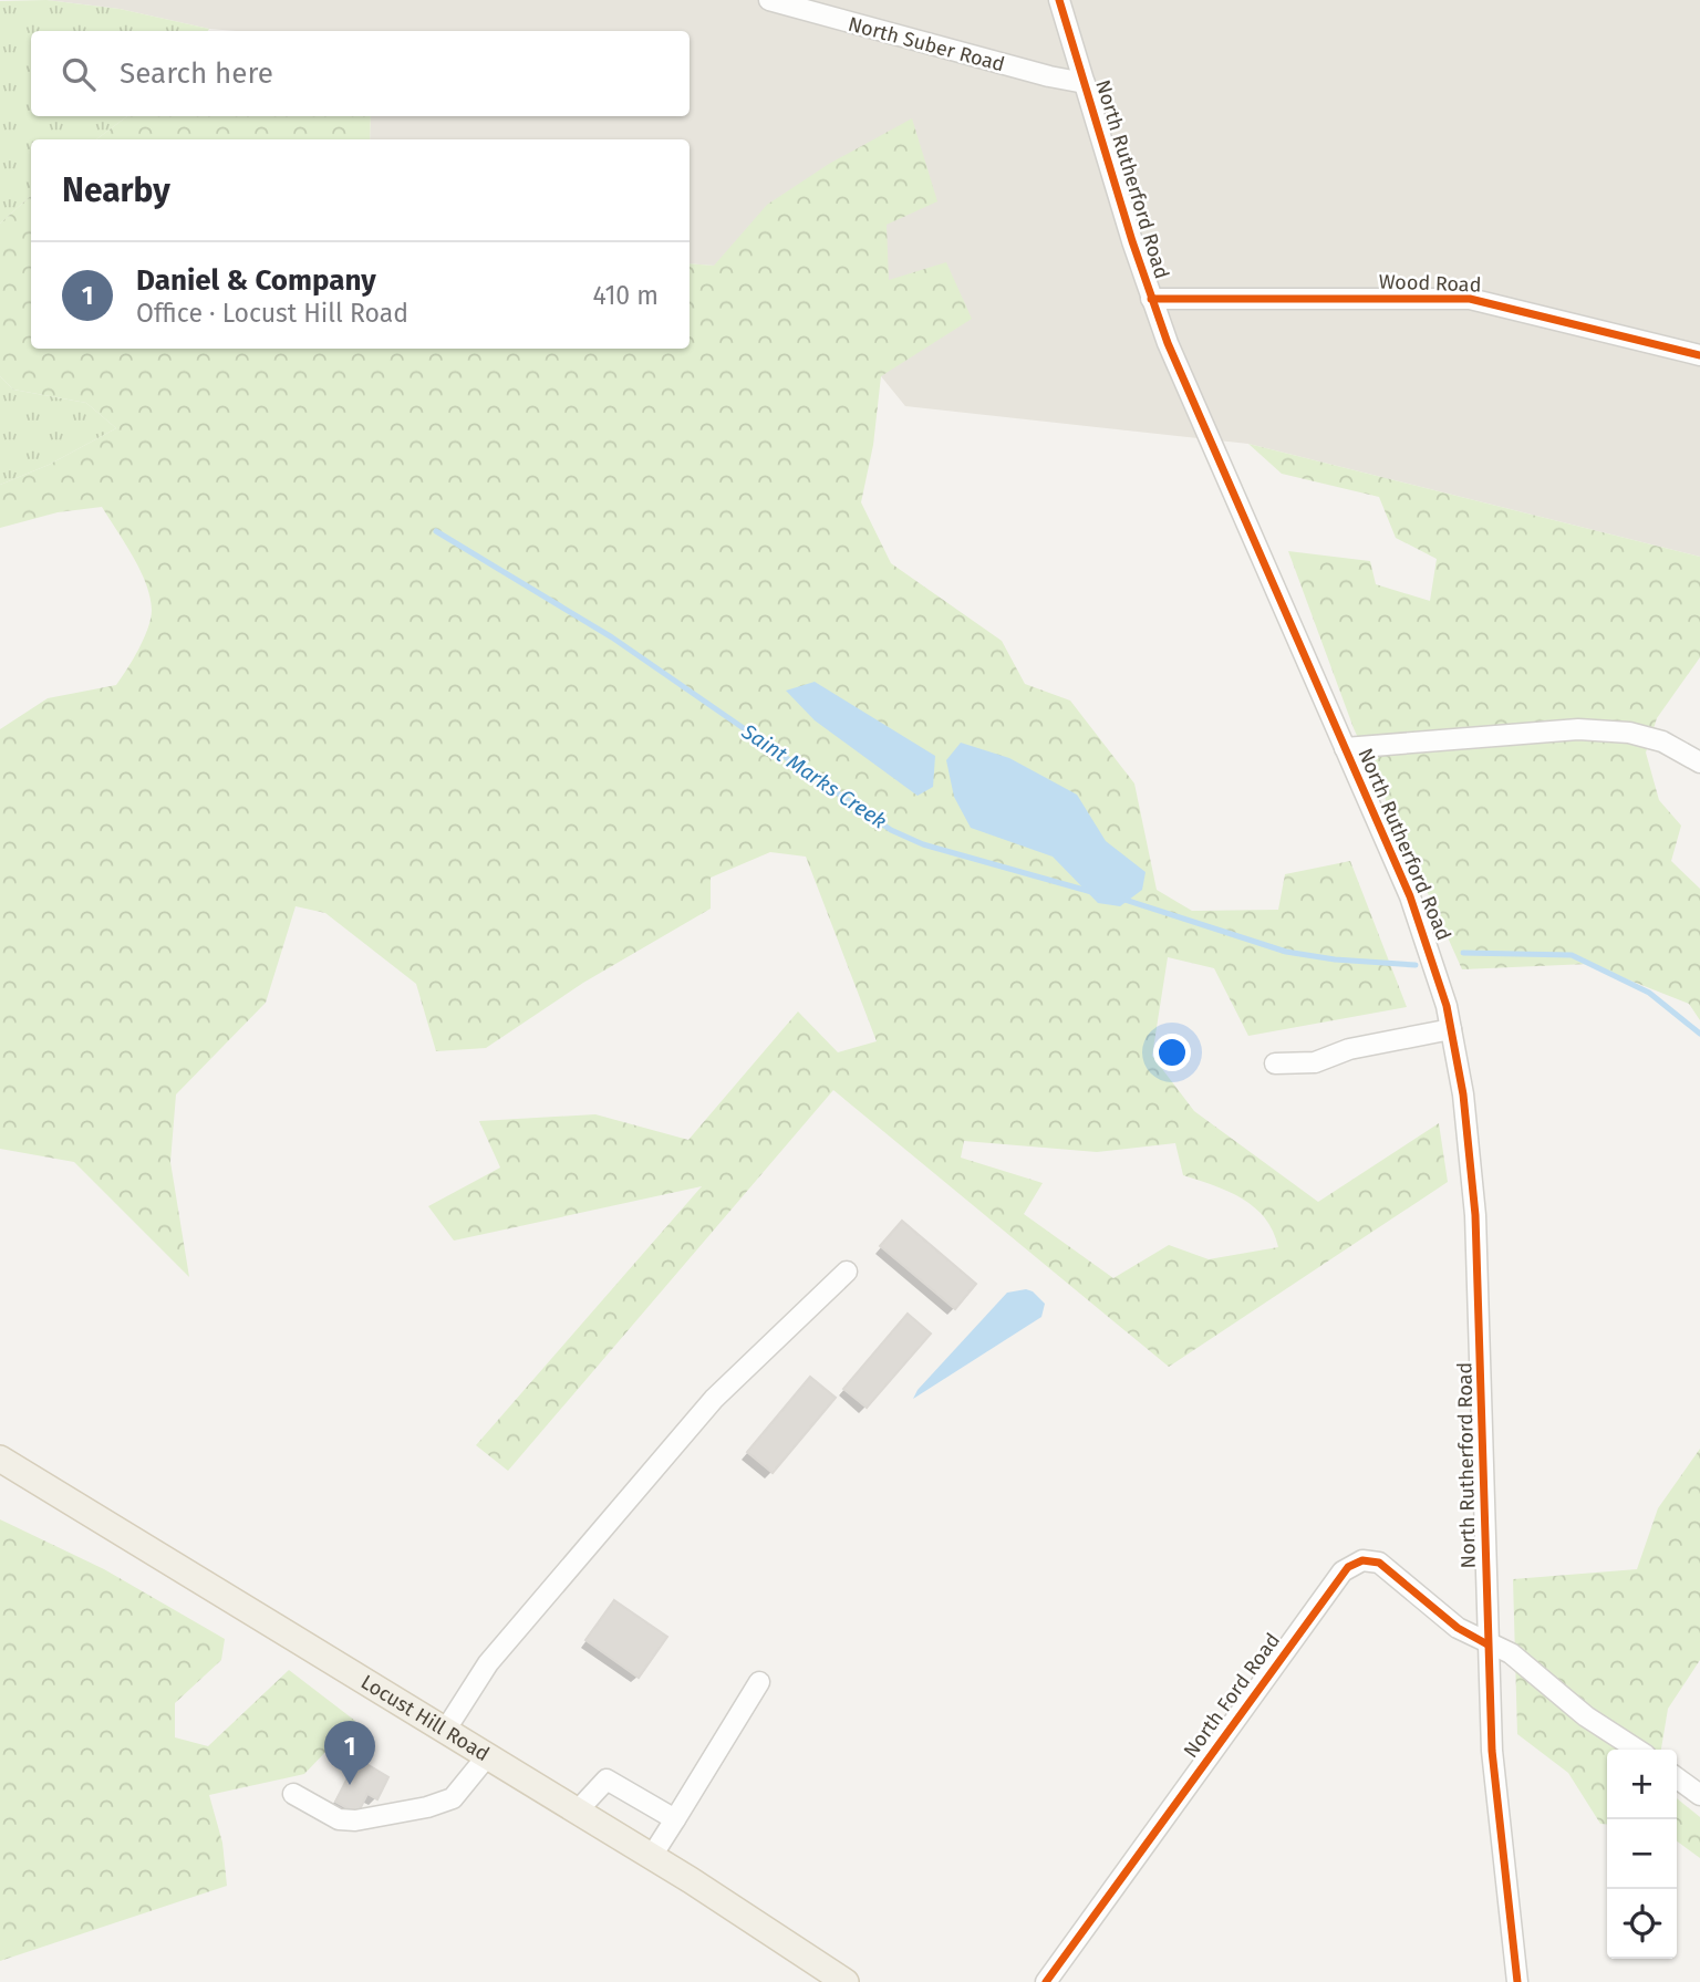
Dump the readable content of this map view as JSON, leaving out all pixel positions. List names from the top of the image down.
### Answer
{
  "streets": {
    "main road": ["Locust Hill Road"],
    "street": [
      "North Suber Road",
      "North Rutherford Road",
      "Wood Road",
      "North Ford Road"
    ]
  },
  "crossings": [
    ["North Suber Road", "North Rutherford Road"],
    ["North Rutherford Road", "Wood Road"],
    ["North Rutherford Road", "North Ford Road"]
  ],
  "water": ["Saint Marks Creek"],
  "page": {
    "search": "Search here",
    "heading": "Nearby",
    "list": [
      {
        "mark": "1",
        "name": "Daniel & Company",
        "note": "Office · Locust Hill Road",
        "value": "410 m"
      }
    ],
    "pins": "1",
    "map_buttons": ["+", "−"]
  }
}
